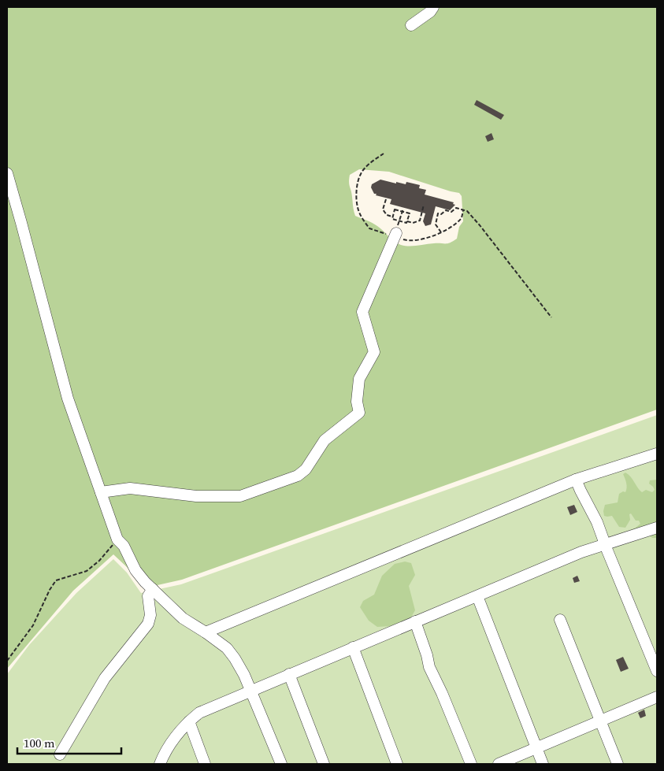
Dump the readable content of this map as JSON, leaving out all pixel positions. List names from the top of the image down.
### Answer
{
  "scale_bar": "100 m"
}
